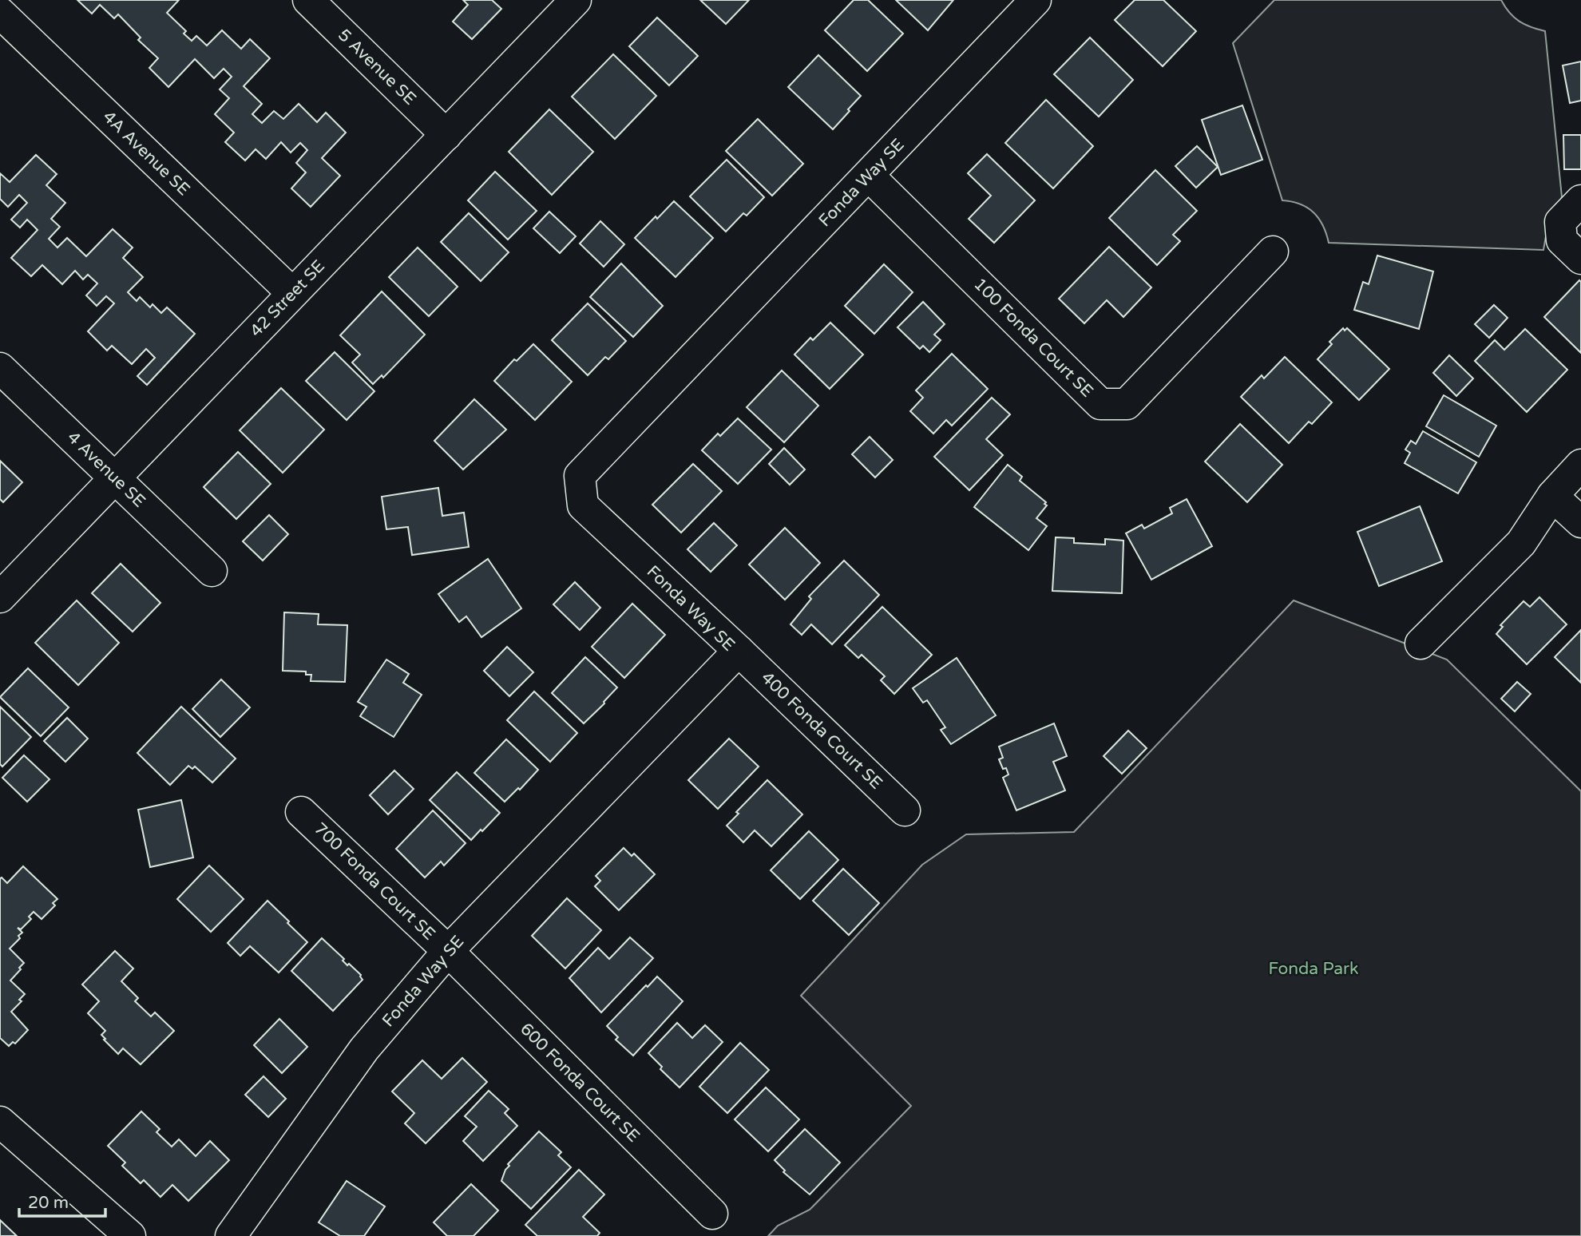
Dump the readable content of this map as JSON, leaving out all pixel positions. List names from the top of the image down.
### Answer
{
  "streets": {
    "street": [
      "5 Avenue SE",
      "4A Avenue SE",
      "Fonda Way SE",
      "42 Street SE",
      "100 Fonda Court SE",
      "4 Avenue SE",
      "400 Fonda Court SE",
      "700 Fonda Court SE",
      "600 Fonda Court SE"
    ]
  },
  "crossings": [
    ["5 Avenue SE", "42 Street SE"],
    ["4A Avenue SE", "42 Street SE"],
    ["Fonda Way SE", "100 Fonda Court SE"],
    ["Fonda Way SE", "400 Fonda Court SE"],
    ["Fonda Way SE", "700 Fonda Court SE"],
    ["Fonda Way SE", "600 Fonda Court SE"],
    ["42 Street SE", "4 Avenue SE"],
    ["700 Fonda Court SE", "600 Fonda Court SE"]
  ],
  "parks": ["Fonda Park"],
  "scale_bar": "20 m"
}
